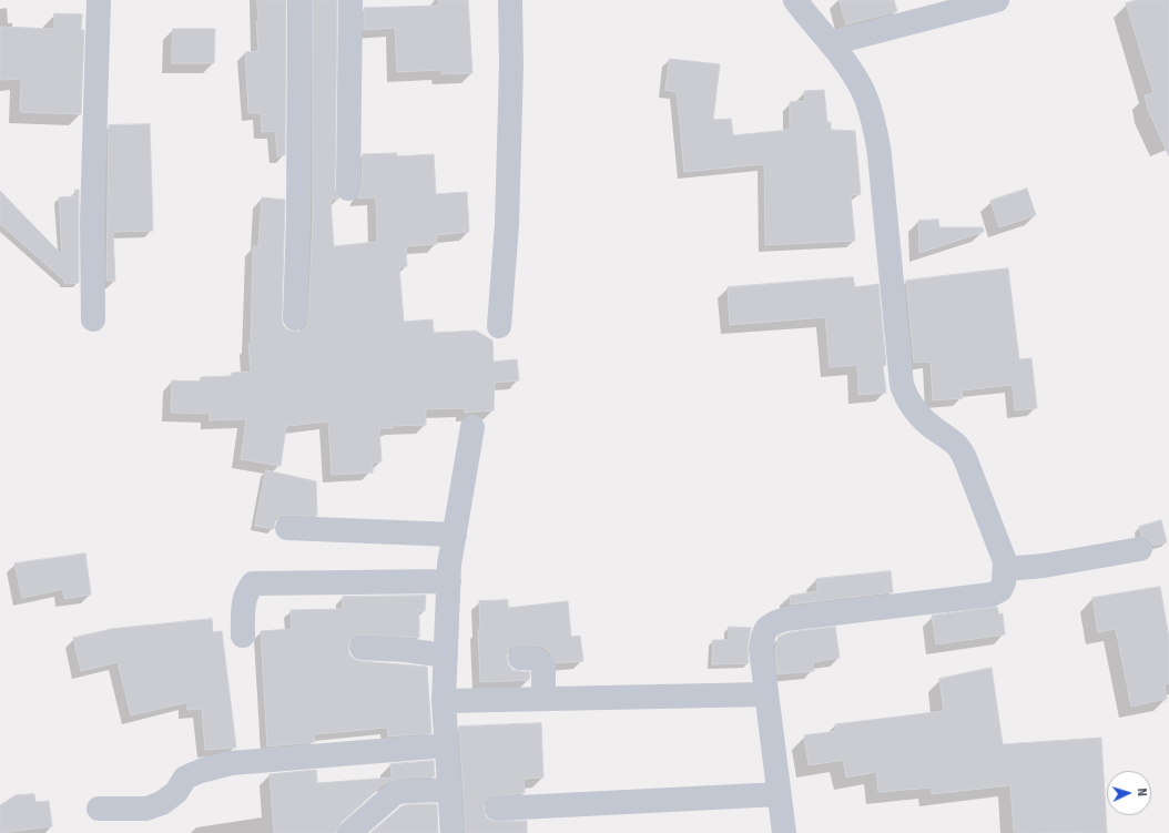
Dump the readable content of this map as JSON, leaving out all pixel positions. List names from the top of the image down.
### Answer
{
  "north": "right"
}
